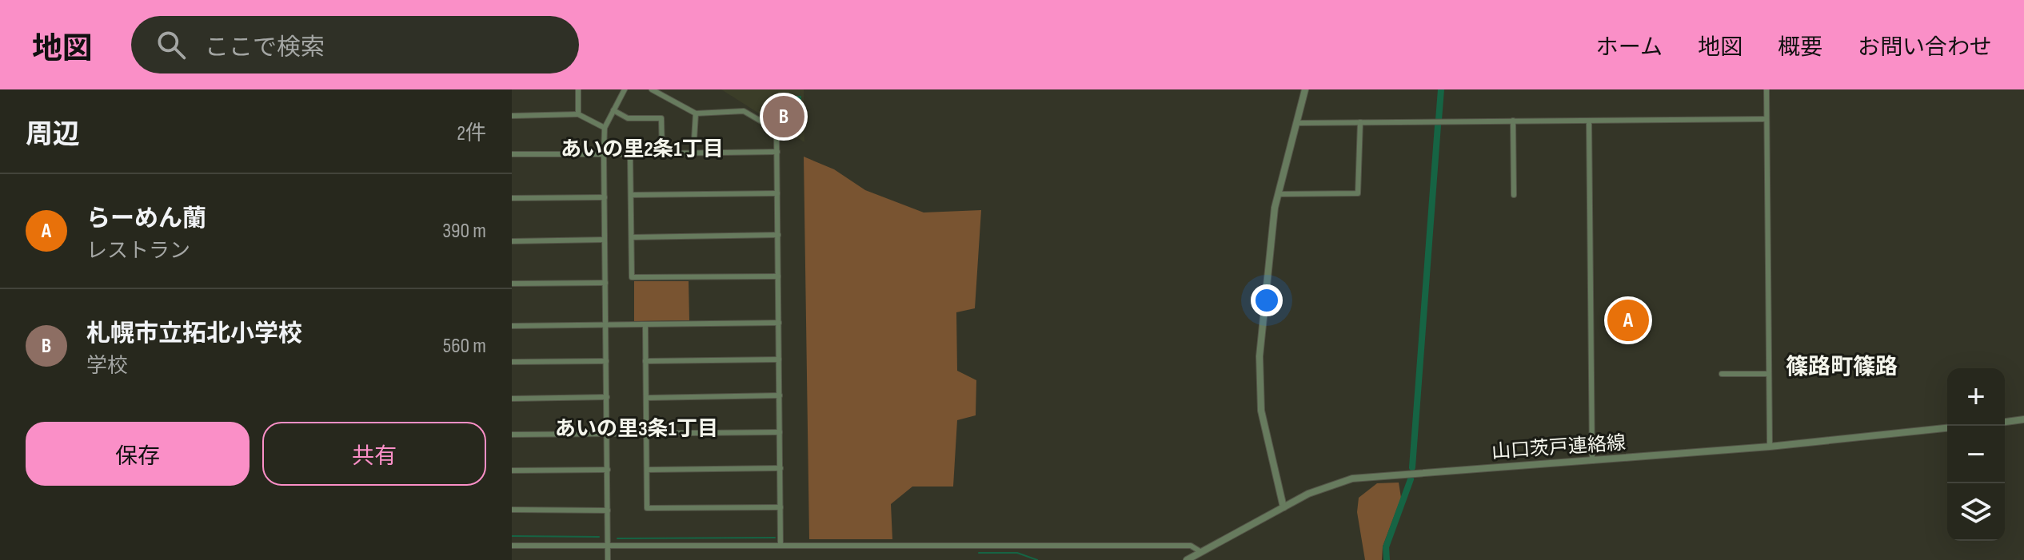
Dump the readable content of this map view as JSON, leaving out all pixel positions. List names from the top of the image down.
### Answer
{
  "streets": {
    "street": ["山口茨戸連絡線"]
  },
  "districts": ["あいの里2条1丁目", "篠路町篠路", "あいの里3条1丁目"],
  "page": {
    "header": "地図",
    "search": "ここで検索",
    "nav": [
      "ホーム",
      "地図",
      "概要",
      "お問い合わせ"
    ],
    "heading": ["周辺", "2件"],
    "pins": ["B", "A"],
    "list": [
      {
        "mark": "A",
        "name": "らーめん蘭",
        "note": "レストラン",
        "value": "390 m"
      },
      {
        "mark": "B",
        "name": "札幌市立拓北小学校",
        "note": "学校",
        "value": "560 m"
      }
    ],
    "map_buttons": ["+", "−"],
    "buttons": ["保存", "共有"]
  }
}
